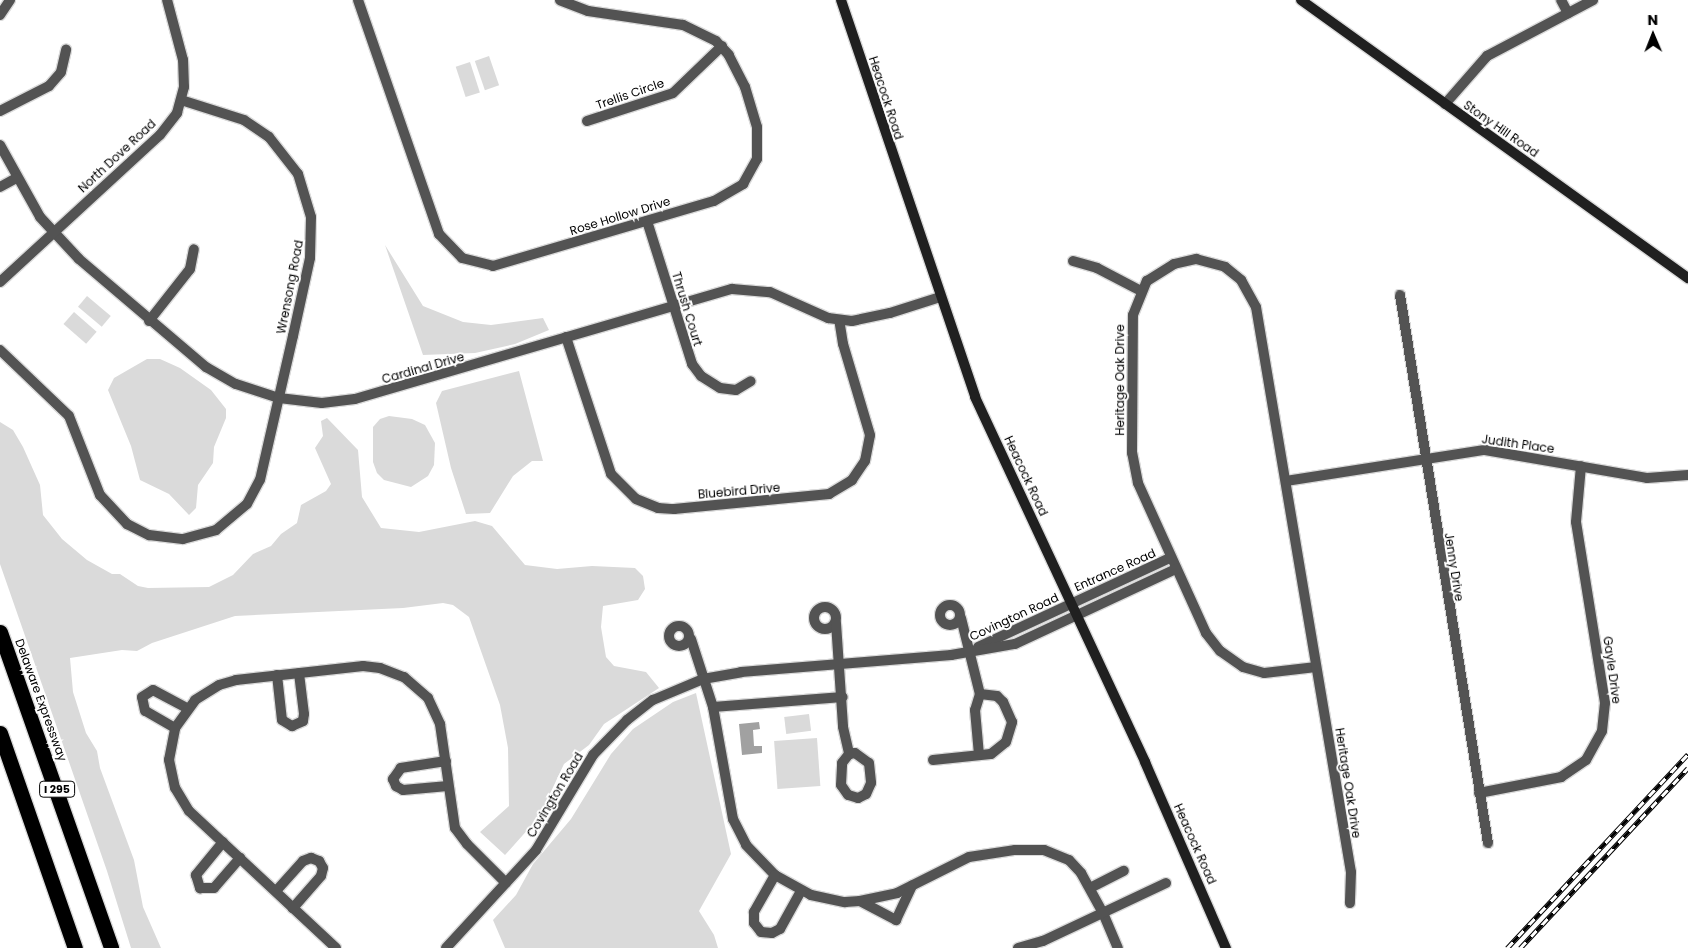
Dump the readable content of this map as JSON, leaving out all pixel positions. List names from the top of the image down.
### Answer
{
  "streets": {
    "highway": ["Delaware Expressway", "I 295"],
    "main road": ["Heacock Road", "Stony Hill Road"],
    "street": [
      "Trellis Circle",
      "North Dove Road",
      "Rose Hollow Drive",
      "Wrensong Road",
      "Thrush Court",
      "Cardinal Drive",
      "Heritage Oak Drive",
      "Judith Place",
      "Bluebird Drive",
      "Jenny Drive",
      "Entrance Road",
      "Covington Road",
      "Gayle Drive"
    ]
  },
  "crossings": [
    ["Trellis Circle", "Rose Hollow Drive"],
    ["Heacock Road", "Cardinal Drive"],
    ["Heacock Road", "Entrance Road"],
    ["Heacock Road", "Covington Road"],
    ["North Dove Road", "Wrensong Road"],
    ["North Dove Road", "Cardinal Drive"],
    ["Rose Hollow Drive", "Thrush Court"],
    ["Wrensong Road", "Cardinal Drive"],
    ["Thrush Court", "Cardinal Drive"],
    ["Cardinal Drive", "Bluebird Drive"],
    ["Heritage Oak Drive", "Judith Place"],
    ["Heritage Oak Drive", "Entrance Road"],
    ["Judith Place", "Jenny Drive"],
    ["Judith Place", "Gayle Drive"],
    ["Jenny Drive", "Gayle Drive"],
    ["Entrance Road", "Covington Road"]
  ],
  "north": "top"
}
